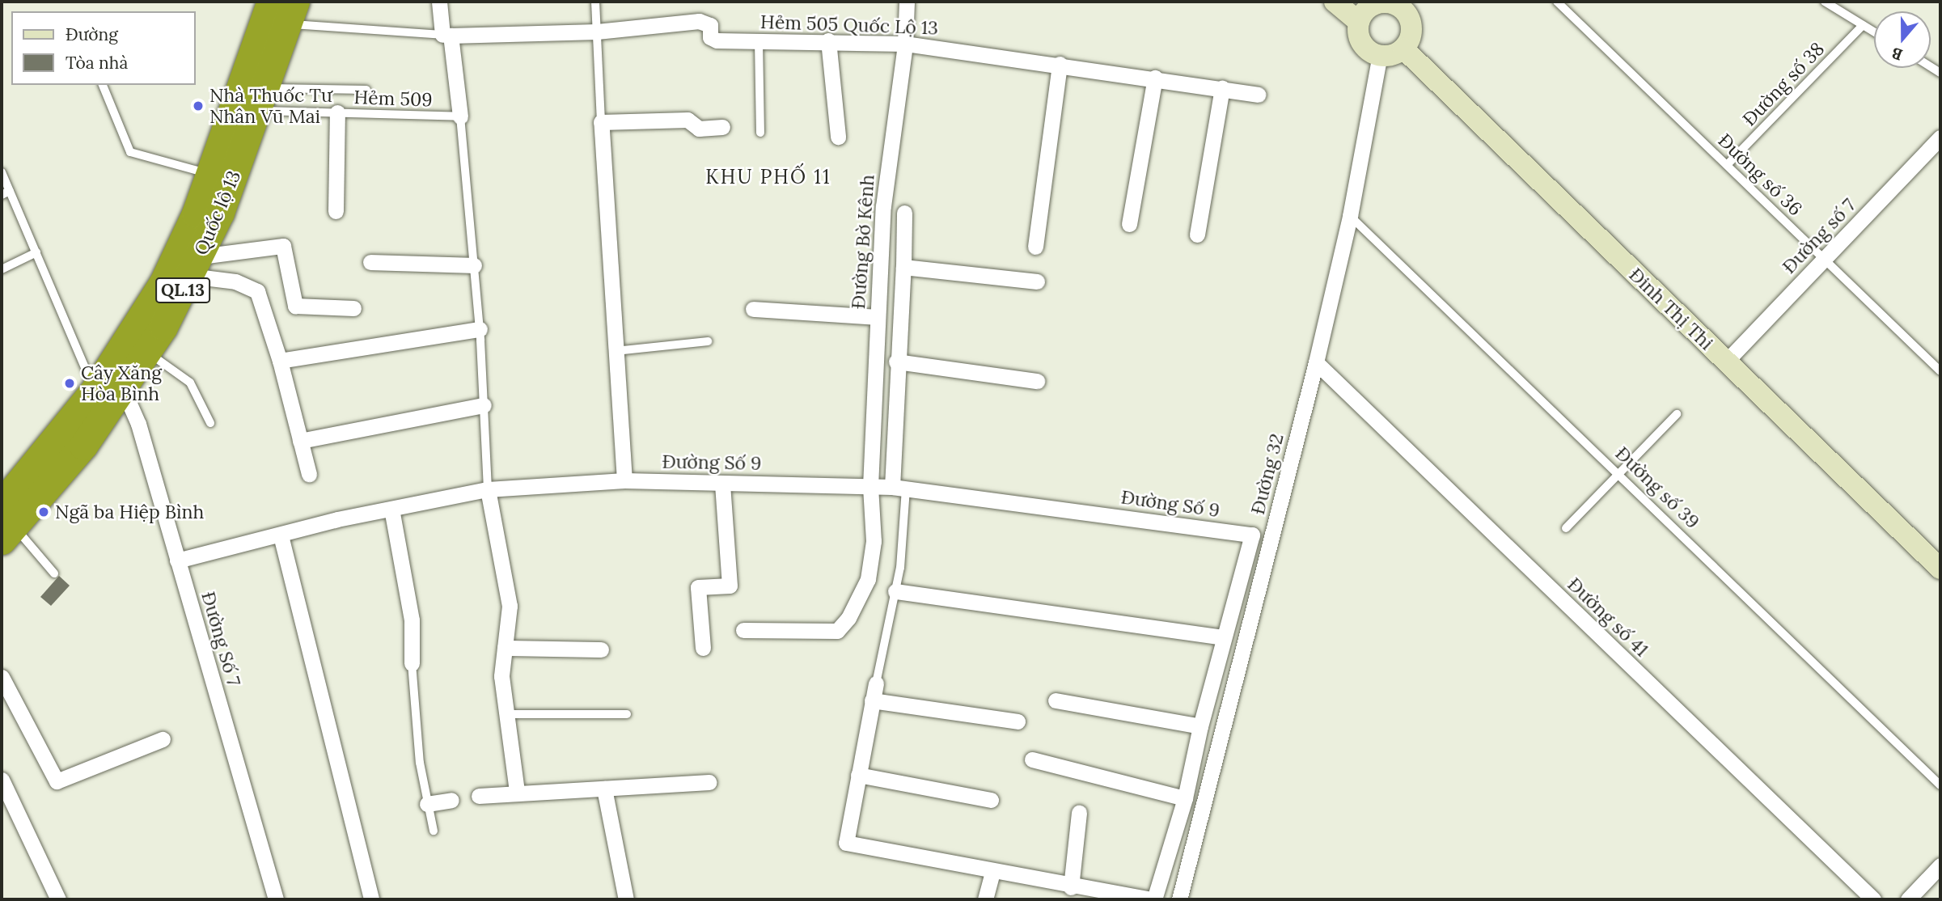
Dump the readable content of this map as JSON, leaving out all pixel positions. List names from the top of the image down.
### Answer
{
  "streets": {
    "highway": ["Quốc lộ 13", "QL.13"],
    "street": [
      "Hẻm 505 Quốc Lộ 13",
      "Đường số 7",
      "Đường Bờ Kênh",
      "Đinh Thị Thi",
      "Đường Số 9",
      "Đường 32",
      "Đường số 41",
      "Đường Số 7"
    ],
    "lane": [
      "Đường số 38",
      "Hẻm 509",
      "Đường số 36",
      "Đường số 39"
    ]
  },
  "crossings": [
    ["Hẻm 505 Quốc Lộ 13", "Đường Bờ Kênh"],
    ["Đường số 38", "Đường số 36"],
    ["Hẻm 509", "Quốc lộ 13"],
    ["Đường số 36", "Đường số 7"],
    ["Quốc lộ 13", "Đường Số 7"],
    ["Đường số 7", "Đinh Thị Thi"],
    ["Đường Bờ Kênh", "Đường Số 9"],
    ["Đinh Thị Thi", "Đường 32"],
    ["Đường Số 9", "Đường Số 7"],
    ["Đường 32", "Đường số 39"],
    ["Đường 32", "Đường số 41"]
  ],
  "districts": ["KHU PHỐ 11"],
  "places": ["Nhà Thuốc Tư Nhân Vū Mai", "Cây Xăng Hòa Bình", "Ngã ba Hiệp Bình"],
  "legend": ["Đường", "Tòa nhà"],
  "north": "bottom"
}
